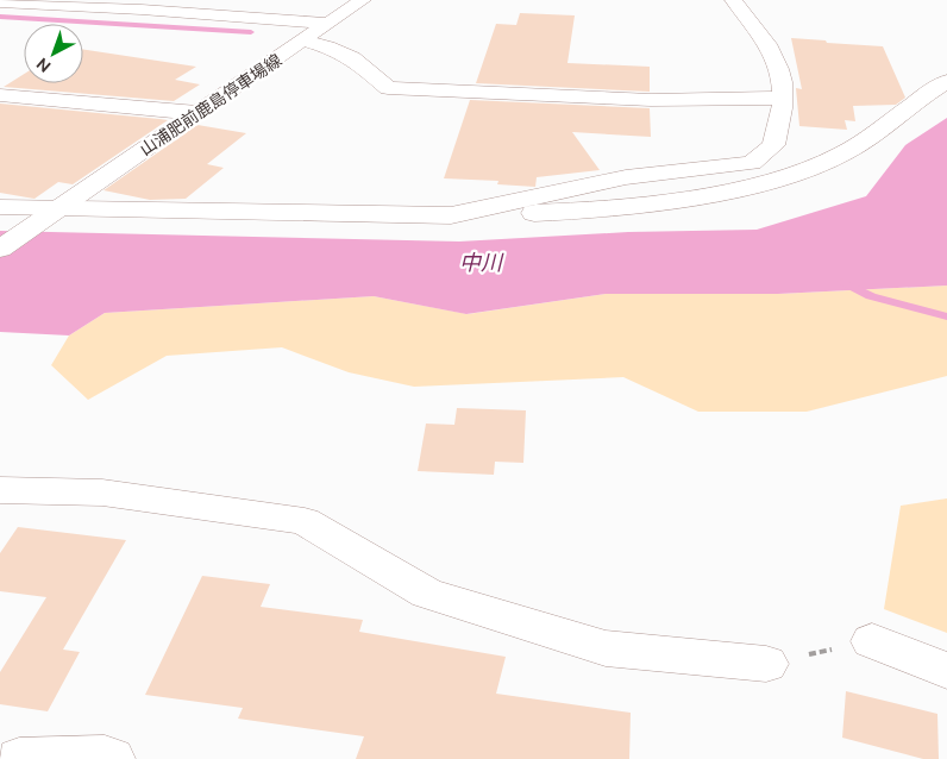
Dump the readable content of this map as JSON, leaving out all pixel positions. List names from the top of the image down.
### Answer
{
  "streets": {
    "street": ["山浦肥前鹿島停車場線"]
  },
  "water": ["中川"],
  "north": "bottom left"
}
